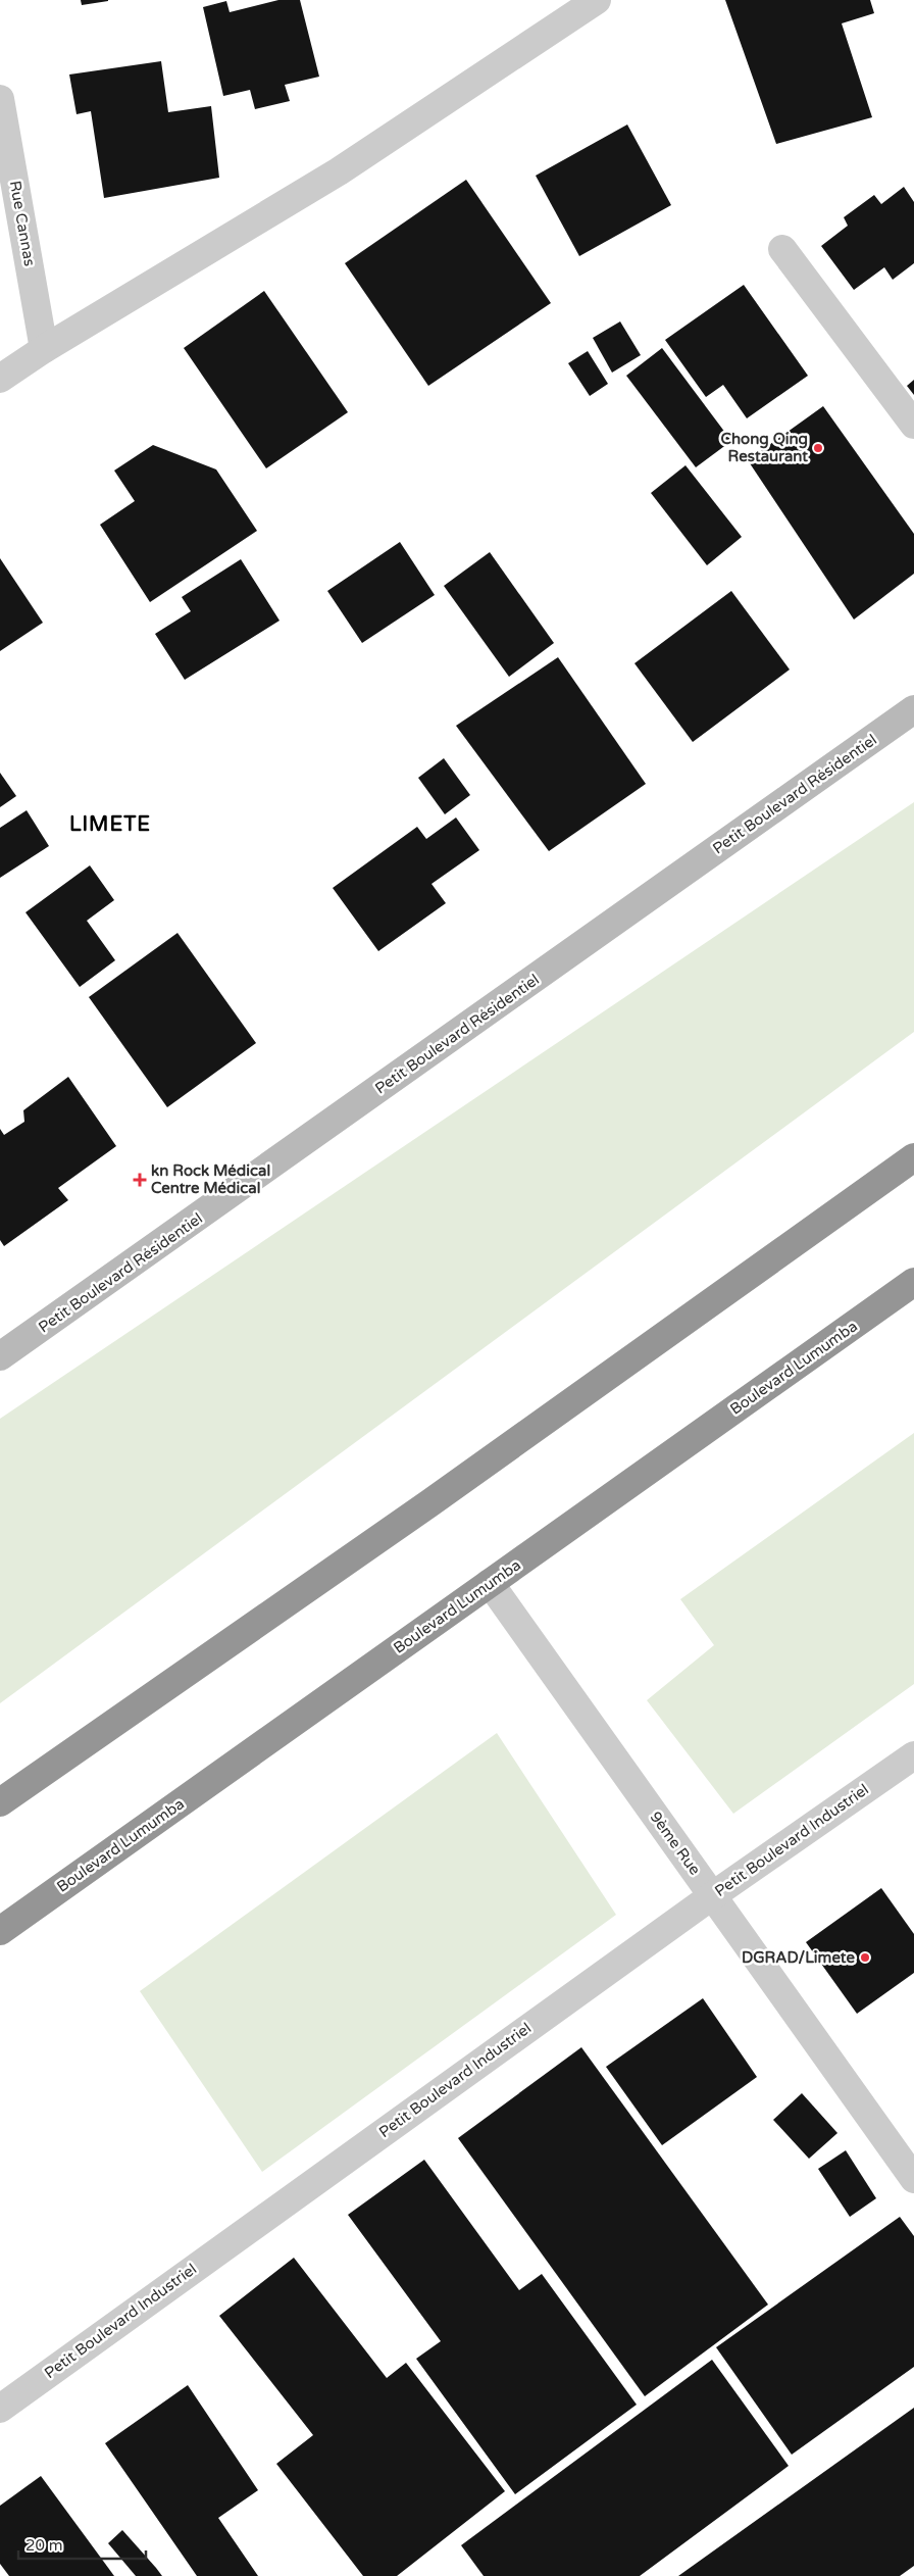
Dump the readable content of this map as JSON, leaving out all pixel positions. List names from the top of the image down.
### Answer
{
  "streets": {
    "highway": ["Boulevard Lumumba"],
    "street": [
      "Rue Cannas",
      "Petit Boulevard Résidentiel",
      "Petit Boulevard Industriel",
      "9ème Rue"
    ]
  },
  "crossings": [
    ["Boulevard Lumumba", "9ème Rue"],
    ["Petit Boulevard Industriel", "9ème Rue"]
  ],
  "districts": ["LIMETE"],
  "places": {
    "other": ["Chong Qing Restaurant", "DGRAD/Limete"],
    "health": ["kn Rock Médical Centre Médical"]
  },
  "scale_bar": "20 m"
}
